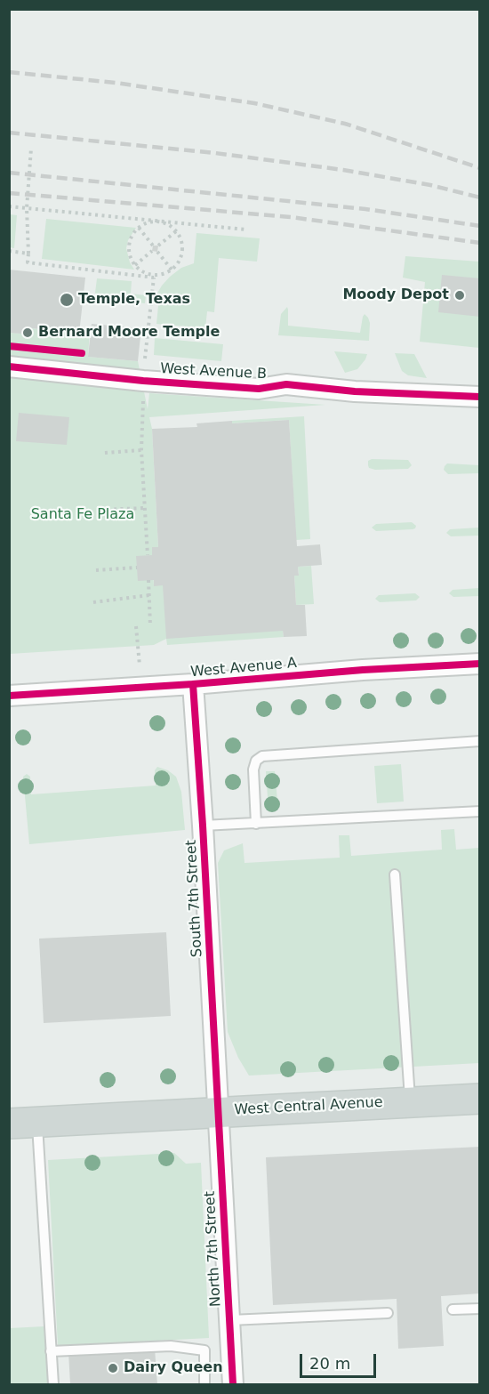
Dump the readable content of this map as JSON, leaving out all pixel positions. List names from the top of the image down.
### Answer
{
  "streets": {
    "main road": ["West Central Avenue"],
    "street": [
      "West Avenue B",
      "West Avenue A",
      "South 7th Street",
      "North 7th Street"
    ]
  },
  "crossings": [
    ["West Avenue A", "South 7th Street"],
    ["South 7th Street", "West Central Avenue"],
    ["South 7th Street", "North 7th Street"],
    ["West Central Avenue", "North 7th Street"]
  ],
  "parks": ["Santa Fe Plaza"],
  "places": [
    "Moody Depot",
    "Temple, Texas",
    "Bernard Moore Temple",
    "Dairy Queen"
  ],
  "scale_bar": "20 m"
}
